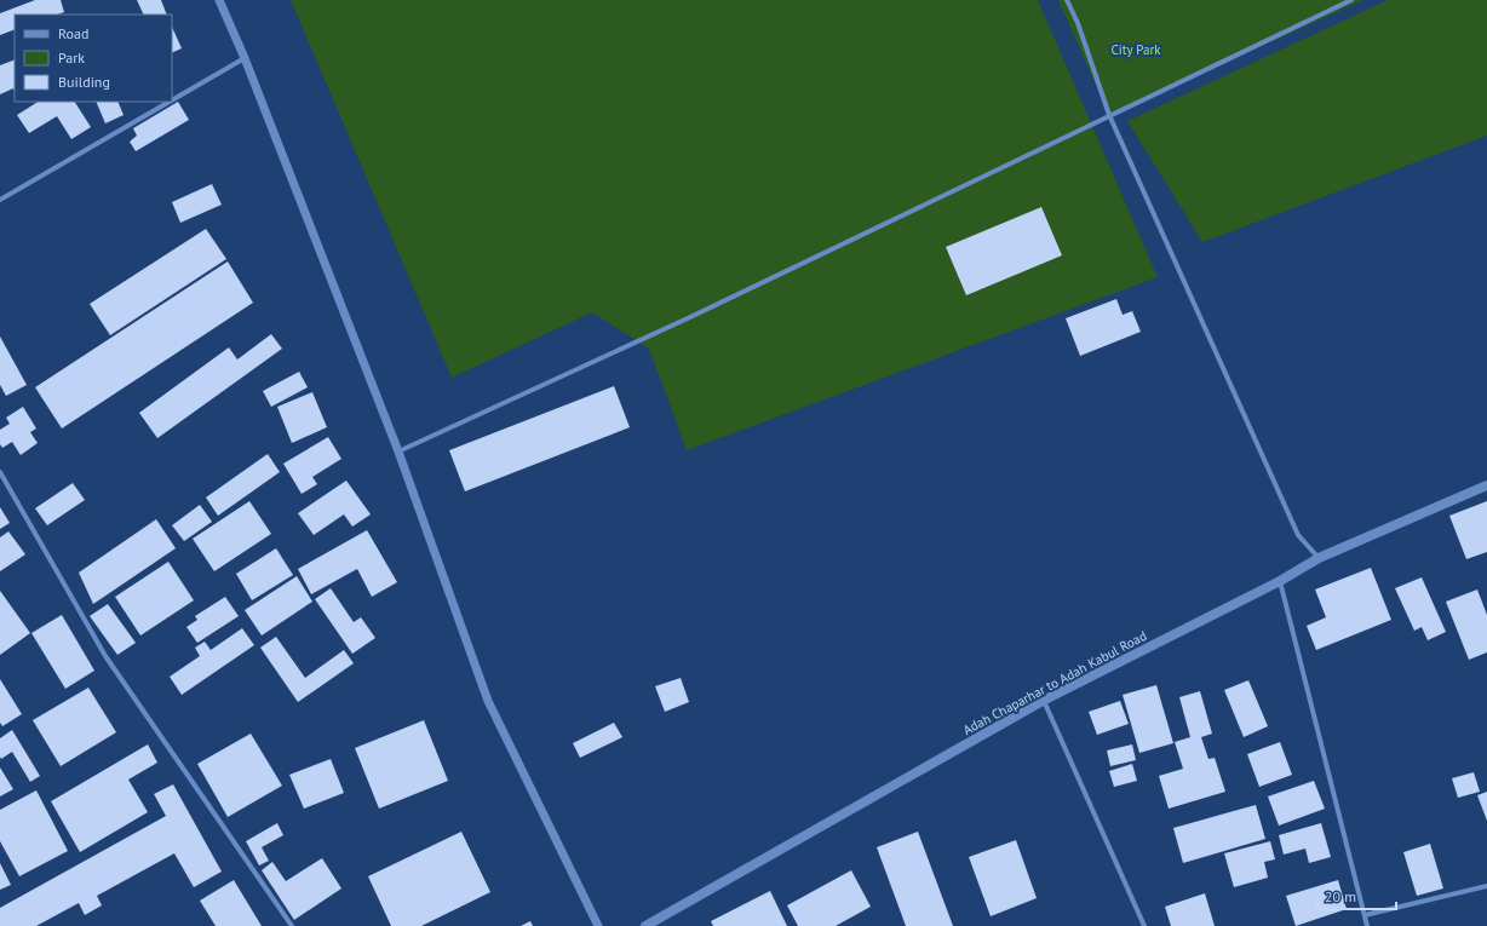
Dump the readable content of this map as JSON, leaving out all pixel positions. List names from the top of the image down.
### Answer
{
  "streets": {
    "main road": ["Adah Chaparhar to Adah Kabul Road"]
  },
  "parks": ["City Park"],
  "legend": ["Road", "Park", "Building"],
  "scale_bar": "20 m"
}
